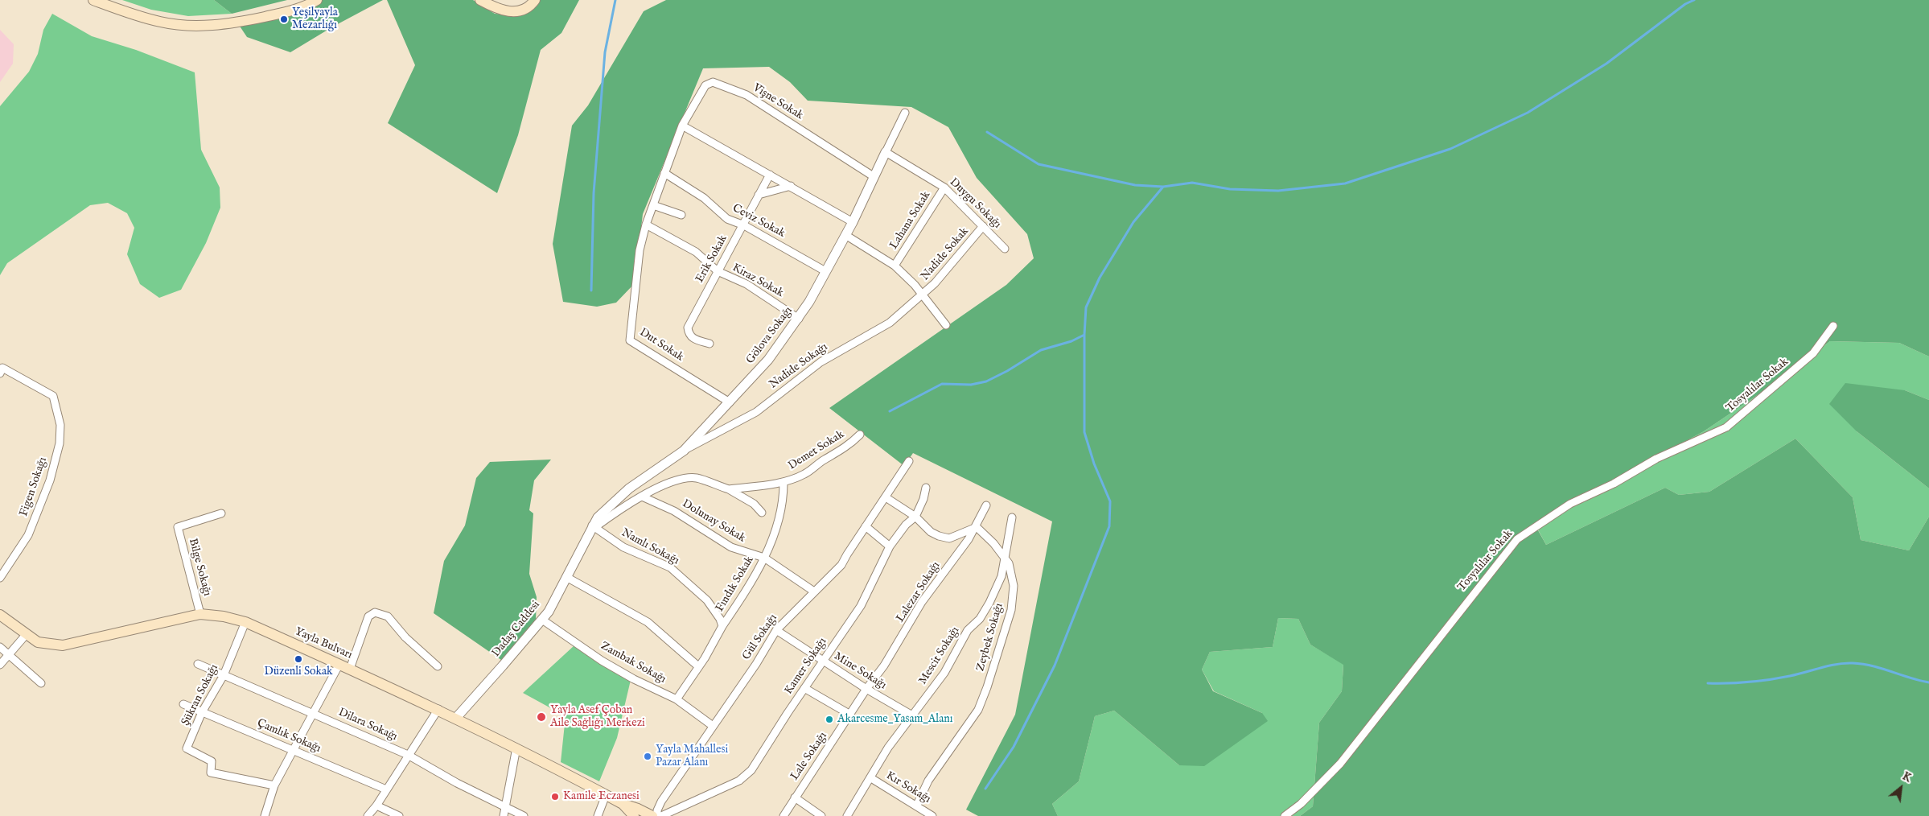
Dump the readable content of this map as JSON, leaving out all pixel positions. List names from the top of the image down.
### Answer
{
  "streets": {
    "main road": ["Yayla Bulvarı"],
    "street": [
      "Vişne Sokak",
      "Duygu Sokağı",
      "Lahana Sokak",
      "Ceviz Sokak",
      "Nadide Sokak",
      "Erik Sokak",
      "Kiraz Sokak",
      "Gölova Sokağı",
      "Dut Sokak",
      "Nadide Sokağı",
      "Tosyalılar Sokak",
      "Demet Sokak",
      "Figen Sokağı",
      "Dolunay Sokak",
      "Namlı Sokağı",
      "Bilge Sokağı",
      "Fındık Sokak",
      "Lalezar Sokağı",
      "Dadaş Caddesi",
      "Gül Sokağı",
      "Zeybek Sokağı",
      "Mescit Sokağı",
      "Zambak Sokağı",
      "Kamer Sokağı",
      "Mine Sokağı",
      "Şükran Sokağı",
      "Dilara Sokağı",
      "Çamlık Sokağı",
      "Lale Sokağı",
      "Kır Sokağı"
    ]
  },
  "crossings": [
    ["Vişne Sokak", "Gölova Sokağı"],
    ["Duygu Sokağı", "Lahana Sokak"],
    ["Duygu Sokağı", "Nadide Sokak"],
    ["Duygu Sokağı", "Gölova Sokağı"],
    ["Ceviz Sokak", "Erik Sokak"],
    ["Ceviz Sokak", "Gölova Sokağı"],
    ["Nadide Sokak", "Nadide Sokağı"],
    ["Erik Sokak", "Kiraz Sokak"],
    ["Kiraz Sokak", "Gölova Sokağı"],
    ["Kiraz Sokak", "Dut Sokak"],
    ["Gölova Sokağı", "Dut Sokak"],
    ["Gölova Sokağı", "Nadide Sokağı"],
    ["Gölova Sokağı", "Namlı Sokağı"],
    ["Gölova Sokağı", "Dadaş Caddesi"],
    ["Demet Sokak", "Fındık Sokak"],
    ["Demet Sokak", "Dadaş Caddesi"],
    ["Dolunay Sokak", "Fındık Sokak"],
    ["Dolunay Sokak", "Dadaş Caddesi"],
    ["Dolunay Sokak", "Gül Sokağı"],
    ["Namlı Sokağı", "Fındık Sokak"],
    ["Namlı Sokağı", "Dadaş Caddesi"],
    ["Bilge Sokağı", "Yayla Bulvarı"],
    ["Lalezar Sokağı", "Zeybek Sokağı"],
    ["Lalezar Sokağı", "Mine Sokağı"],
    ["Lalezar Sokağı", "Lale Sokağı"],
    ["Dadaş Caddesi", "Yayla Bulvarı"],
    ["Dadaş Caddesi", "Zambak Sokağı"],
    ["Gül Sokağı", "Zambak Sokağı"],
    ["Gül Sokağı", "Mine Sokağı"],
    ["Zeybek Sokağı", "Mescit Sokağı"],
    ["Zeybek Sokağı", "Kır Sokağı"],
    ["Yayla Bulvarı", "Şükran Sokağı"],
    ["Mescit Sokağı", "Mine Sokağı"],
    ["Mescit Sokağı", "Kır Sokağı"],
    ["Kamer Sokağı", "Mine Sokağı"],
    ["Mine Sokağı", "Lale Sokağı"],
    ["Şükran Sokağı", "Dilara Sokağı"],
    ["Şükran Sokağı", "Çamlık Sokağı"]
  ],
  "places": [
    "Yeşilyayla Mezarlığı",
    "Düzenli Sokak",
    "Yayla Asef Çoban Aile Sağlığı Merkezi",
    "Akarcesme_Yasam_Alanı",
    "Yayla Mahallesi Pazar Alanı",
    "Kamile Eczanesi"
  ],
  "north": "top right"
}
